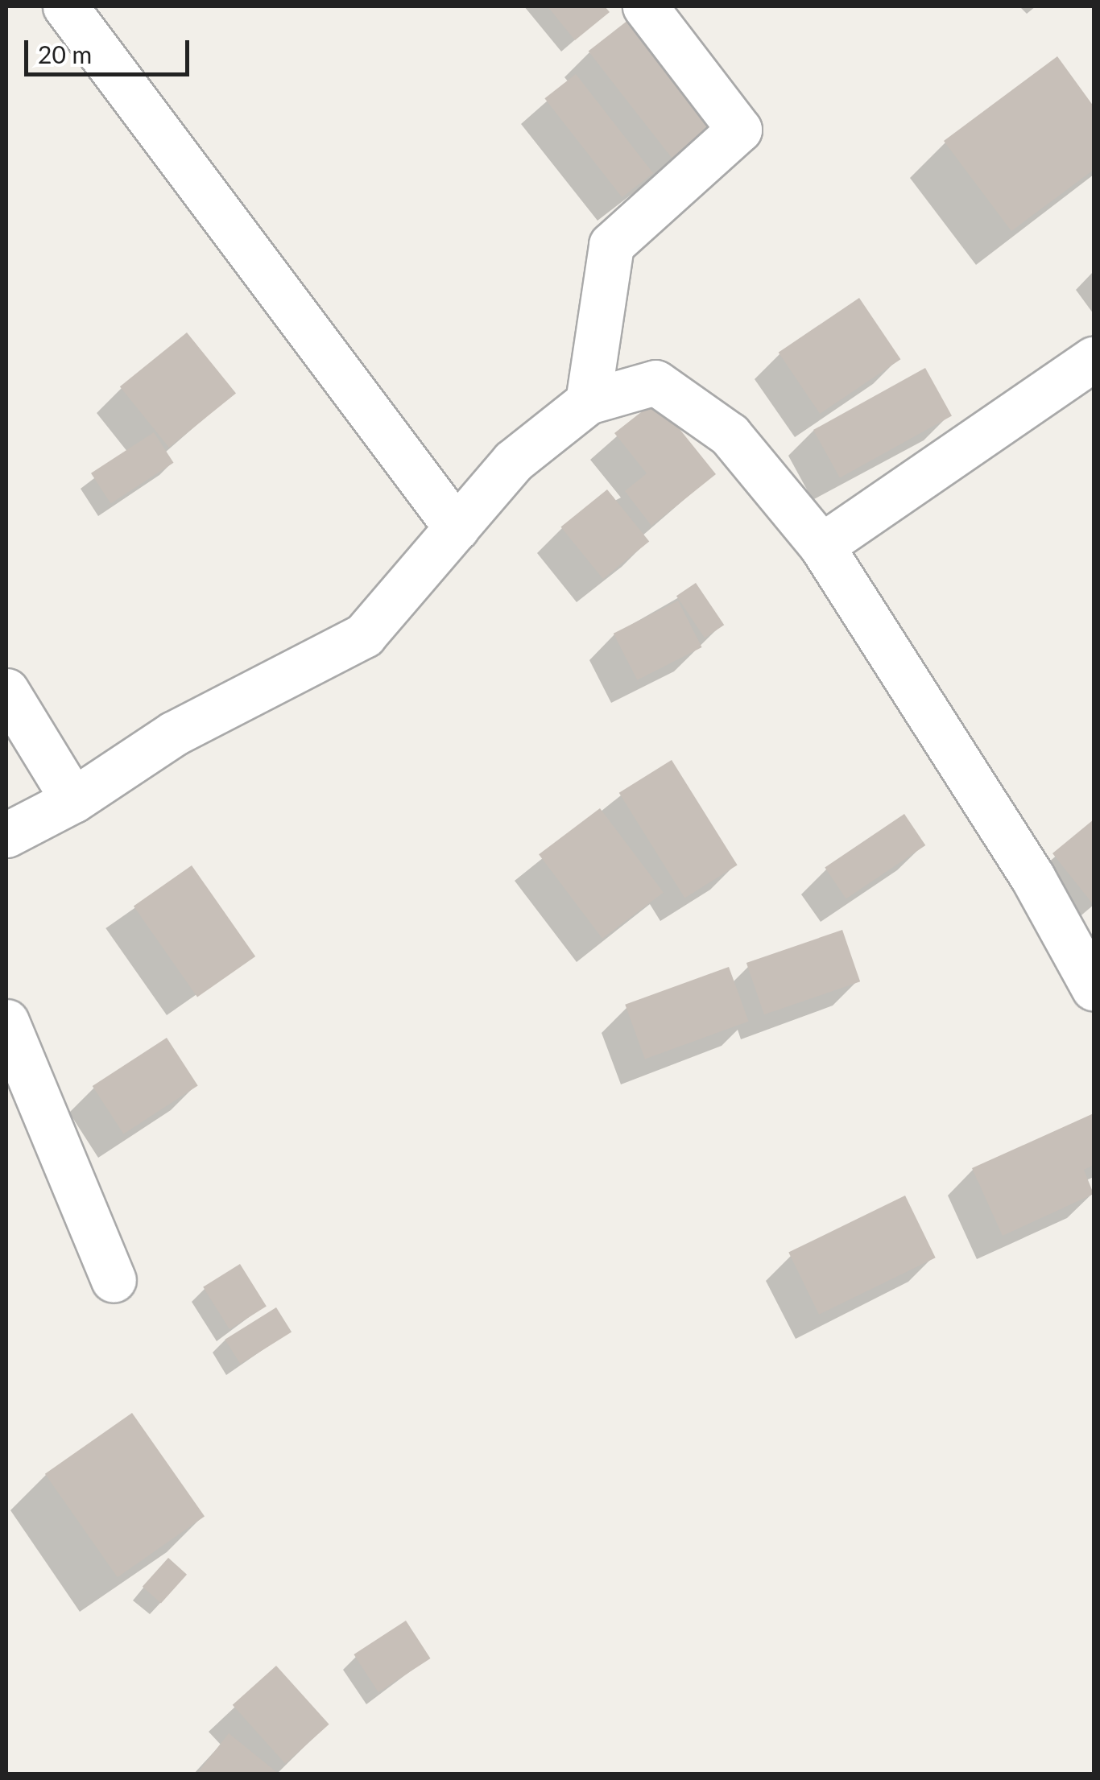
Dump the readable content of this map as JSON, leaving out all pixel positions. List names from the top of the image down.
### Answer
{
  "scale_bar": "20 m"
}
